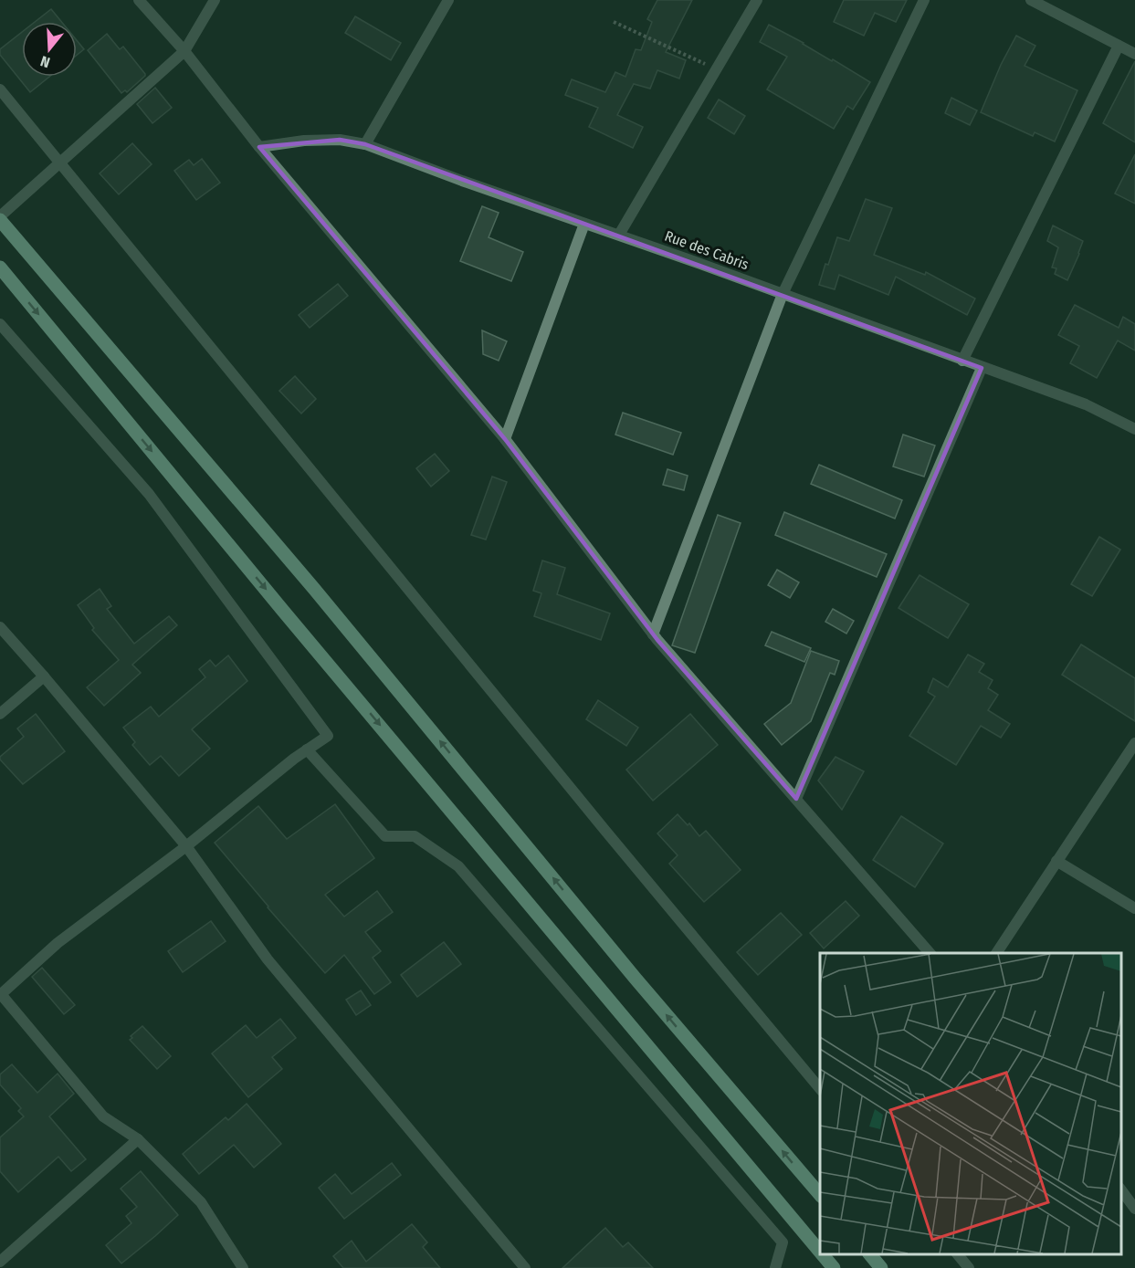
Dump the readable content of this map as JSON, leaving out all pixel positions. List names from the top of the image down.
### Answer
{
  "streets": {
    "street": ["Rue des Cabris"]
  },
  "north": "bottom"
}
